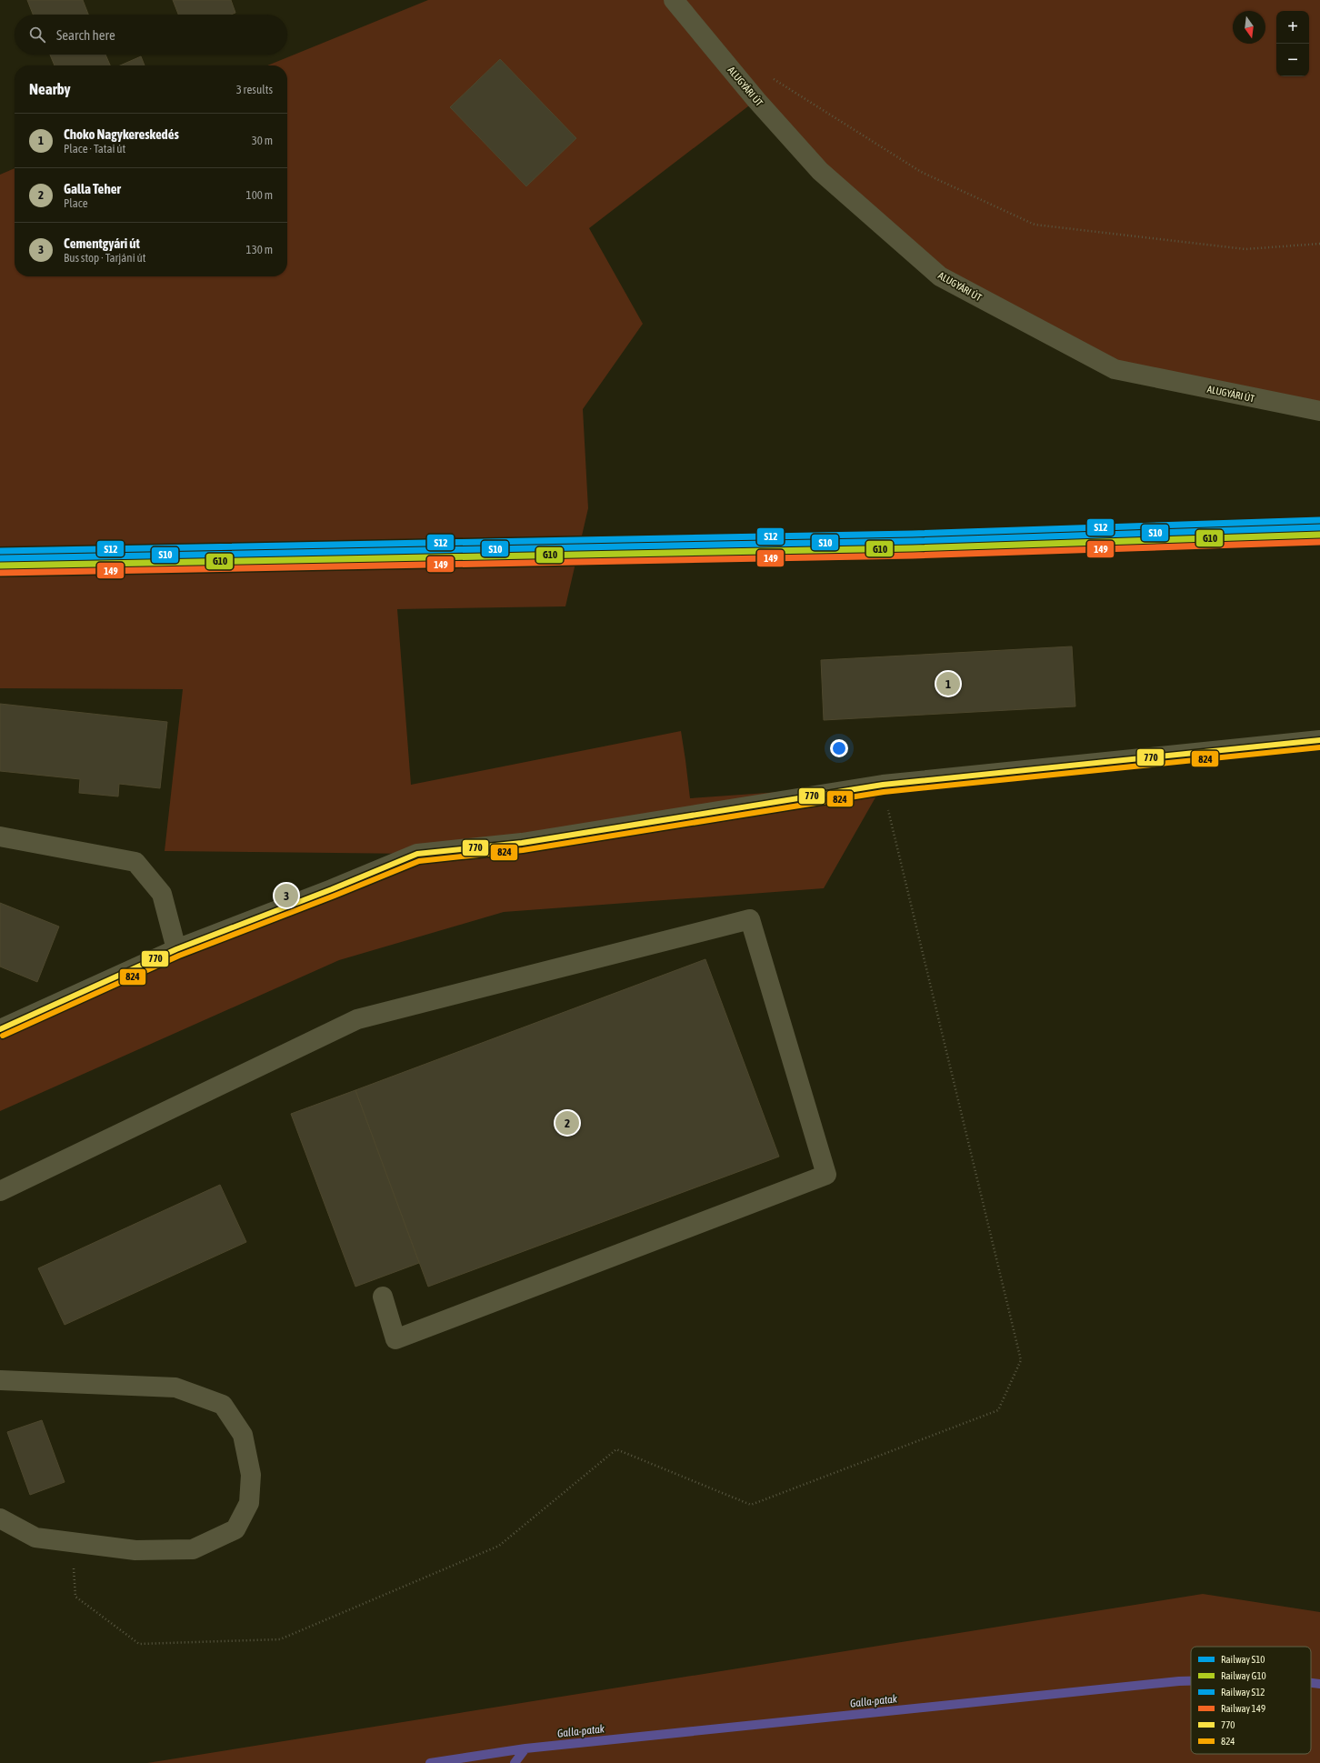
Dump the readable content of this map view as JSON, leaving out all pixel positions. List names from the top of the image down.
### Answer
{
  "streets": {
    "street": ["ALUGYÁRI ÚT"]
  },
  "water": ["Galla-patak"],
  "lines": [
    "rail line S12",
    "rail line S10",
    "rail line G10",
    "rail line 149",
    "transit line 770",
    "transit line 824"
  ],
  "legend": [
    "Railway S10",
    "Railway G10",
    "Railway S12",
    "Railway 149",
    "770",
    "824"
  ],
  "north": "bottom",
  "page": {
    "map_buttons": ["+", "−"],
    "search": "Search here",
    "heading": ["Nearby", "3 results"],
    "list": [
      {
        "mark": "1",
        "name": "Choko Nagykereskedés",
        "note": "Place · Tatai út",
        "value": "30 m"
      },
      {
        "mark": "2",
        "name": "Galla Teher",
        "note": "Place",
        "value": "100 m"
      },
      {
        "mark": "3",
        "name": "Cementgyári út",
        "note": "Bus stop · Tarjáni út",
        "value": "130 m"
      }
    ],
    "pins": ["1", "3", "2"]
  }
}
